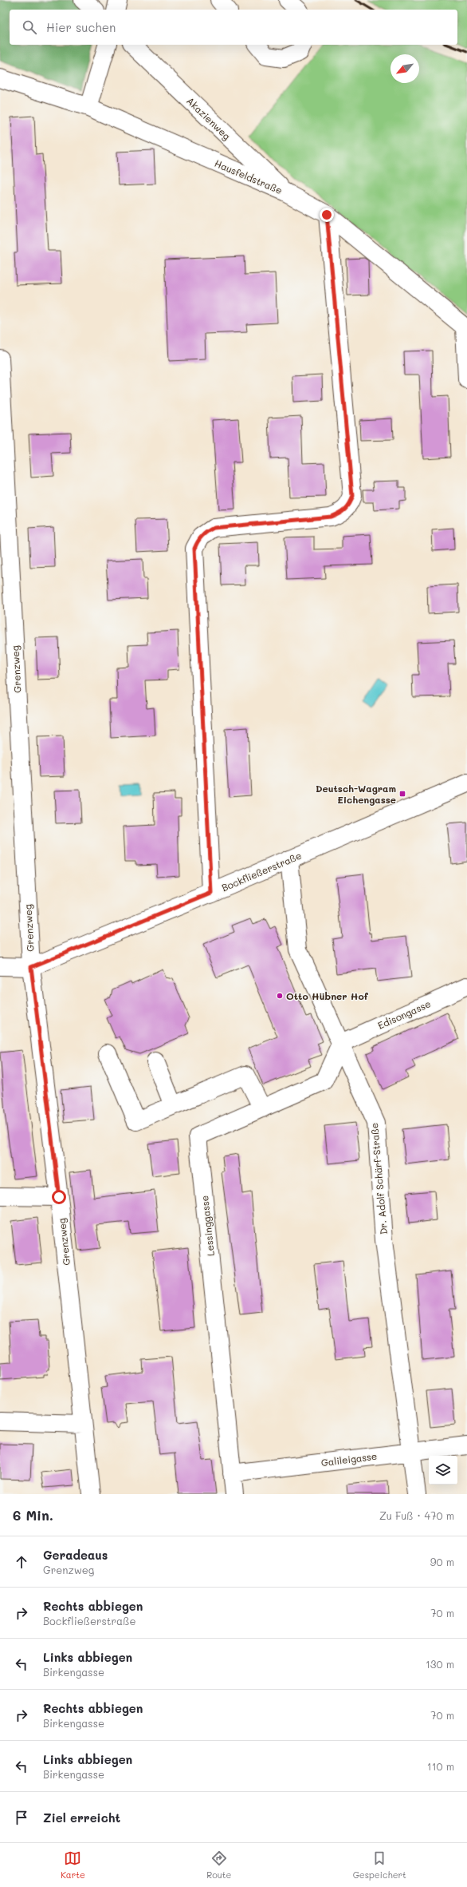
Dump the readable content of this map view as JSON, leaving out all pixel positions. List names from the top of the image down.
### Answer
{
  "streets": {
    "street": [
      "Akazienweg",
      "Hausfeldstraße",
      "Grenzweg",
      "Bockfließerstraße",
      "Edisongasse",
      "Dr. Adolf Schärf-Straße",
      "Lessinggasse",
      "Galileigasse"
    ]
  },
  "crossings": [
    ["Akazienweg", "Hausfeldstraße"],
    ["Grenzweg", "Bockfließerstraße"],
    ["Bockfließerstraße", "Dr. Adolf Schärf-Straße"],
    ["Edisongasse", "Dr. Adolf Schärf-Straße"],
    ["Edisongasse", "Lessinggasse"],
    ["Dr. Adolf Schärf-Straße", "Lessinggasse"],
    ["Dr. Adolf Schärf-Straße", "Galileigasse"],
    ["Lessinggasse", "Galileigasse"]
  ],
  "places": {
    "transit": ["Deutsch-Wagram Eichengasse"],
    "other": ["Otto Hübner Hof"]
  },
  "north": "bottom left",
  "page": {
    "search": "Hier suchen",
    "heading": ["6 Min.", "Zu Fuß · 470 m"],
    "list": [
      ["Geradeaus", "Grenzweg", "90 m"],
      ["Rechts abbiegen", "Bockfließerstraße", "70 m"],
      ["Links abbiegen", "Birkengasse", "130 m"],
      ["Rechts abbiegen", "Birkengasse", "70 m"],
      ["Links abbiegen", "Birkengasse", "110 m"],
      "Ziel erreicht"
    ],
    "nav": ["Karte", "Route", "Gespeichert"]
  }
}
